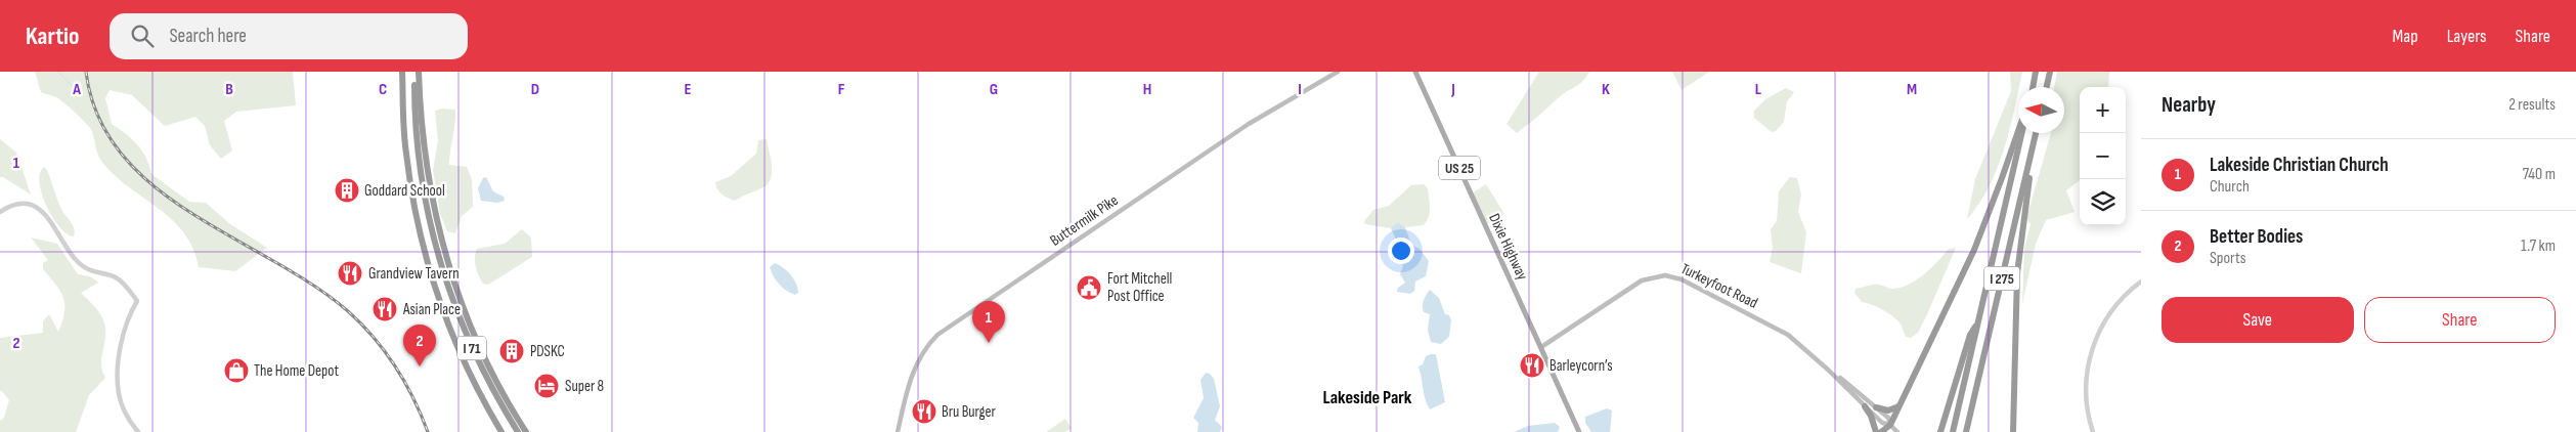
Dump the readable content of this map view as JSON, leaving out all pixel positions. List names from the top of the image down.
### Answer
{
  "streets": {
    "highway": ["I 275", "I 71"],
    "main road": [
      "US 25",
      "Buttermilk Pike",
      "Dixie Highway",
      "Turkeyfoot Road"
    ]
  },
  "crossings": [
    ["Dixie Highway", "Turkeyfoot Road"]
  ],
  "districts": ["Lakeside Park"],
  "places": {
    "building": ["Goddard School", "PDSKC"],
    "restaurant": [
      "Grandview Tavern",
      "Asian Place",
      "Barleycorn’s",
      "Bru Burger"
    ],
    "public building": ["Fort Mitchell Post Office"],
    "shop": ["The Home Depot"],
    "hotel": ["Super 8"]
  },
  "north": "left",
  "page": {
    "header": "Kartio",
    "search": "Search here",
    "nav": ["Map", "Layers", "Share"],
    "heading": ["Nearby", "2 results"],
    "map_buttons": ["+", "−"],
    "list": [
      {
        "mark": "1",
        "name": "Lakeside Christian Church",
        "note": "Church",
        "value": "740 m"
      },
      {
        "mark": "2",
        "name": "Better Bodies",
        "note": "Sports",
        "value": "1.7 km"
      }
    ],
    "buttons": ["Save", "Share"],
    "pins": ["1", "2"]
  },
  "grid": {
    "columns": [
      "A",
      "B",
      "C",
      "D",
      "E",
      "F",
      "G",
      "H",
      "I",
      "J",
      "K",
      "L",
      "M"
    ],
    "rows": ["1", "2"]
  }
}
